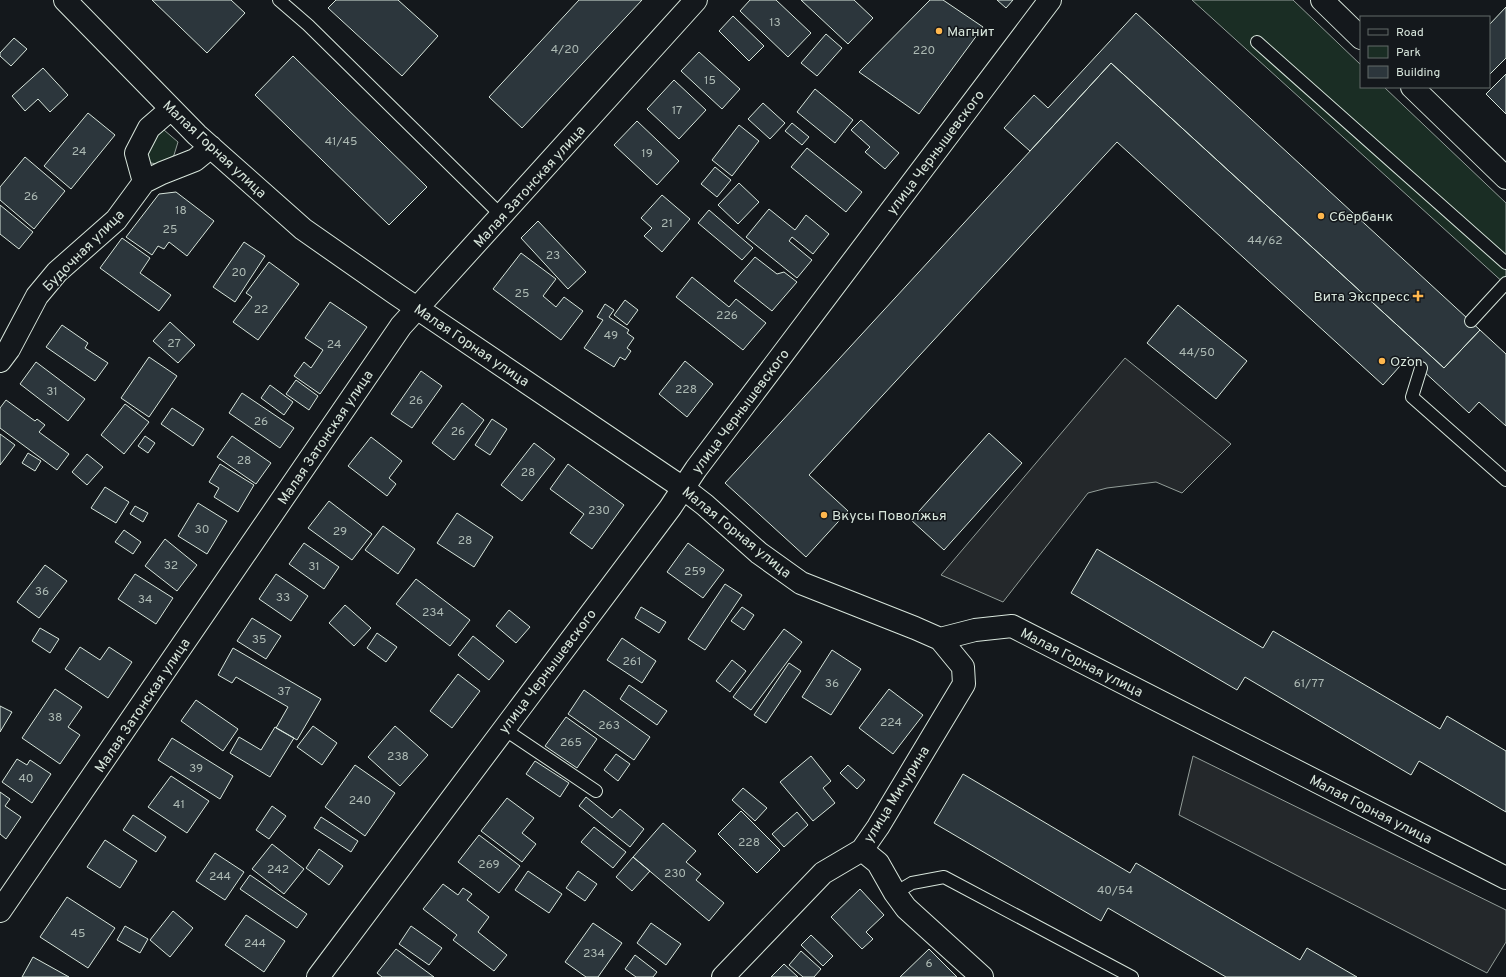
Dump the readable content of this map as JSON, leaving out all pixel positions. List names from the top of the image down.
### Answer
{
  "streets": {
    "street": [
      "Малая Горная улица",
      "улица Чернышевского",
      "Малая Затонская улица",
      "Будочная улица",
      "улица Мичурина"
    ]
  },
  "crossings": [
    ["Малая Горная улица", "улица Чернышевского"],
    ["Малая Горная улица", "Малая Затонская улица"],
    ["Малая Горная улица", "Будочная улица"],
    ["Малая Горная улица", "улица Мичурина"]
  ],
  "places": {
    "other": [
      "Магнит",
      "Сбербанк",
      "Ozon",
      "Вкусы Поволжья"
    ],
    "health": ["Вита Экспресс"]
  },
  "house_numbers": [
    "13",
    "4/20",
    "220",
    "15",
    "17",
    "41/45",
    "24",
    "19",
    "26",
    "18",
    "21",
    "25",
    "44/62",
    "23",
    "20",
    "25",
    "22",
    "226",
    "49",
    "27",
    "24",
    "44/50",
    "228",
    "31",
    "26",
    "26",
    "26",
    "28",
    "28",
    "230",
    "30",
    "29",
    "28",
    "32",
    "31",
    "259",
    "36",
    "33",
    "34",
    "234",
    "35",
    "261",
    "36",
    "61/77",
    "37",
    "38",
    "224",
    "263",
    "265",
    "238",
    "39",
    "40",
    "240",
    "41",
    "228",
    "269",
    "242",
    "230",
    "244",
    "40/54",
    "45",
    "244",
    "234",
    "6"
  ],
  "legend": ["Road", "Park", "Building"]
}
